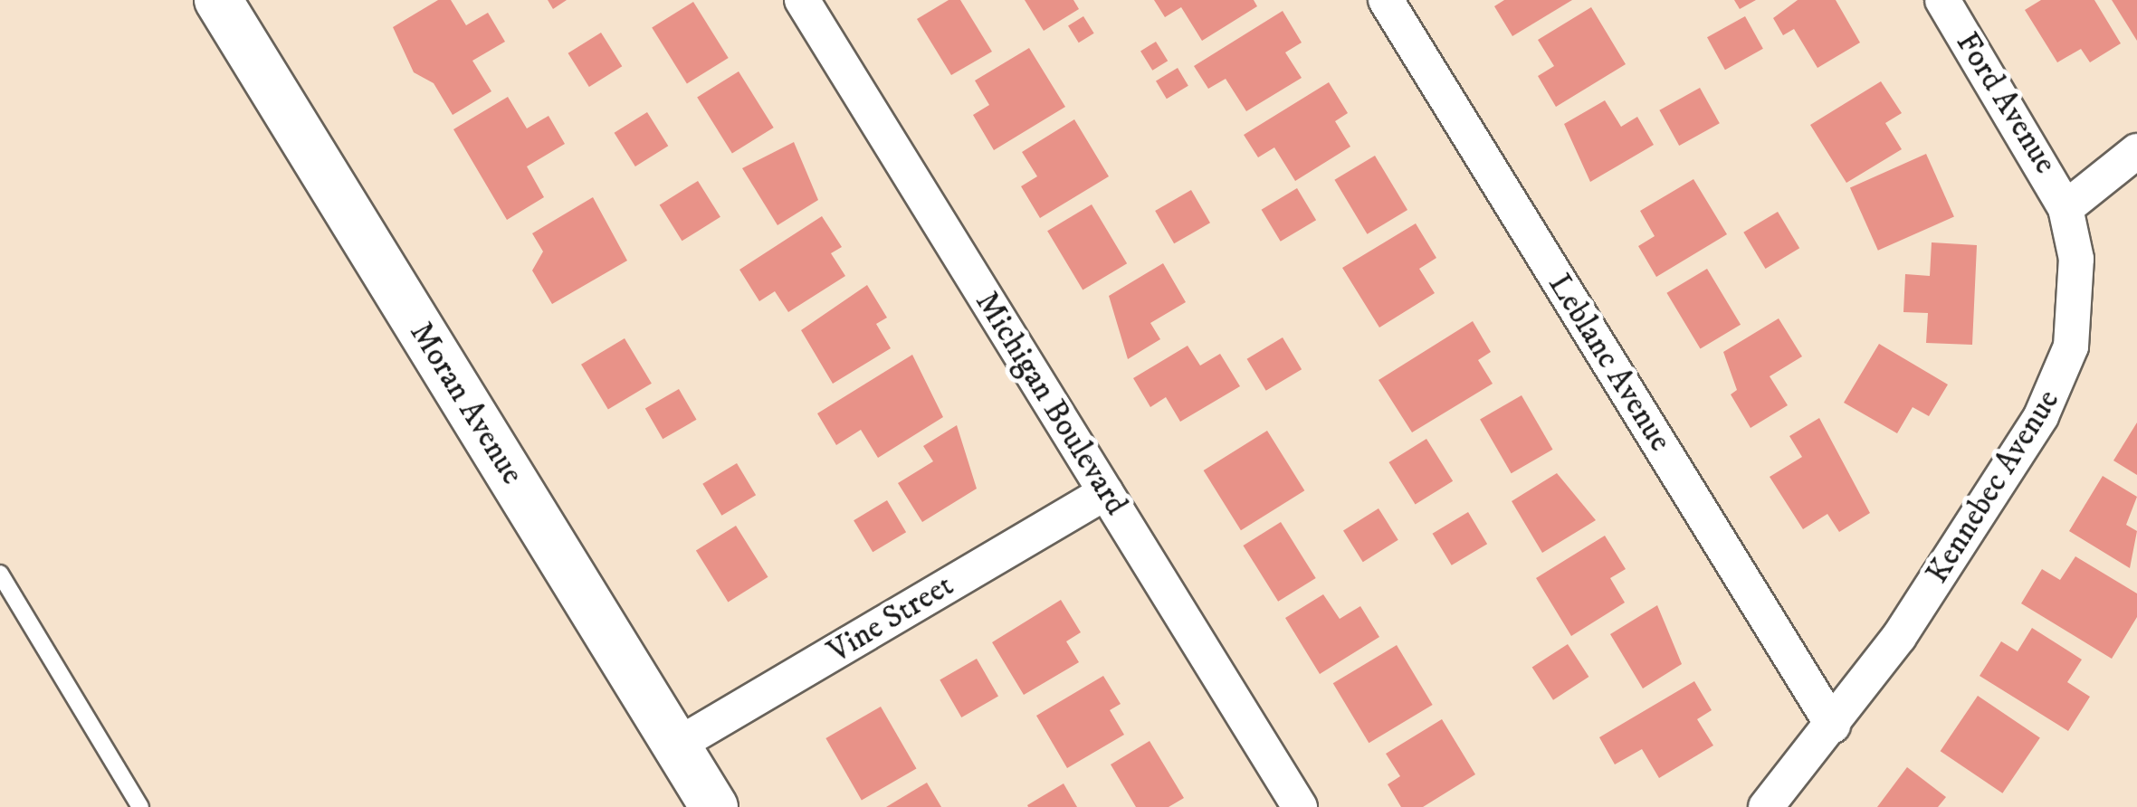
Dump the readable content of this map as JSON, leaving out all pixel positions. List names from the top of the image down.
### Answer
{
  "streets": {
    "main road": ["Moran Avenue"],
    "street": [
      "Ford Avenue",
      "Leblanc Avenue",
      "Michigan Boulevard",
      "Kennebec Avenue",
      "Vine Street"
    ]
  },
  "crossings": [
    ["Ford Avenue", "Kennebec Avenue"],
    ["Leblanc Avenue", "Kennebec Avenue"],
    ["Moran Avenue", "Vine Street"],
    ["Michigan Boulevard", "Vine Street"]
  ]
}
